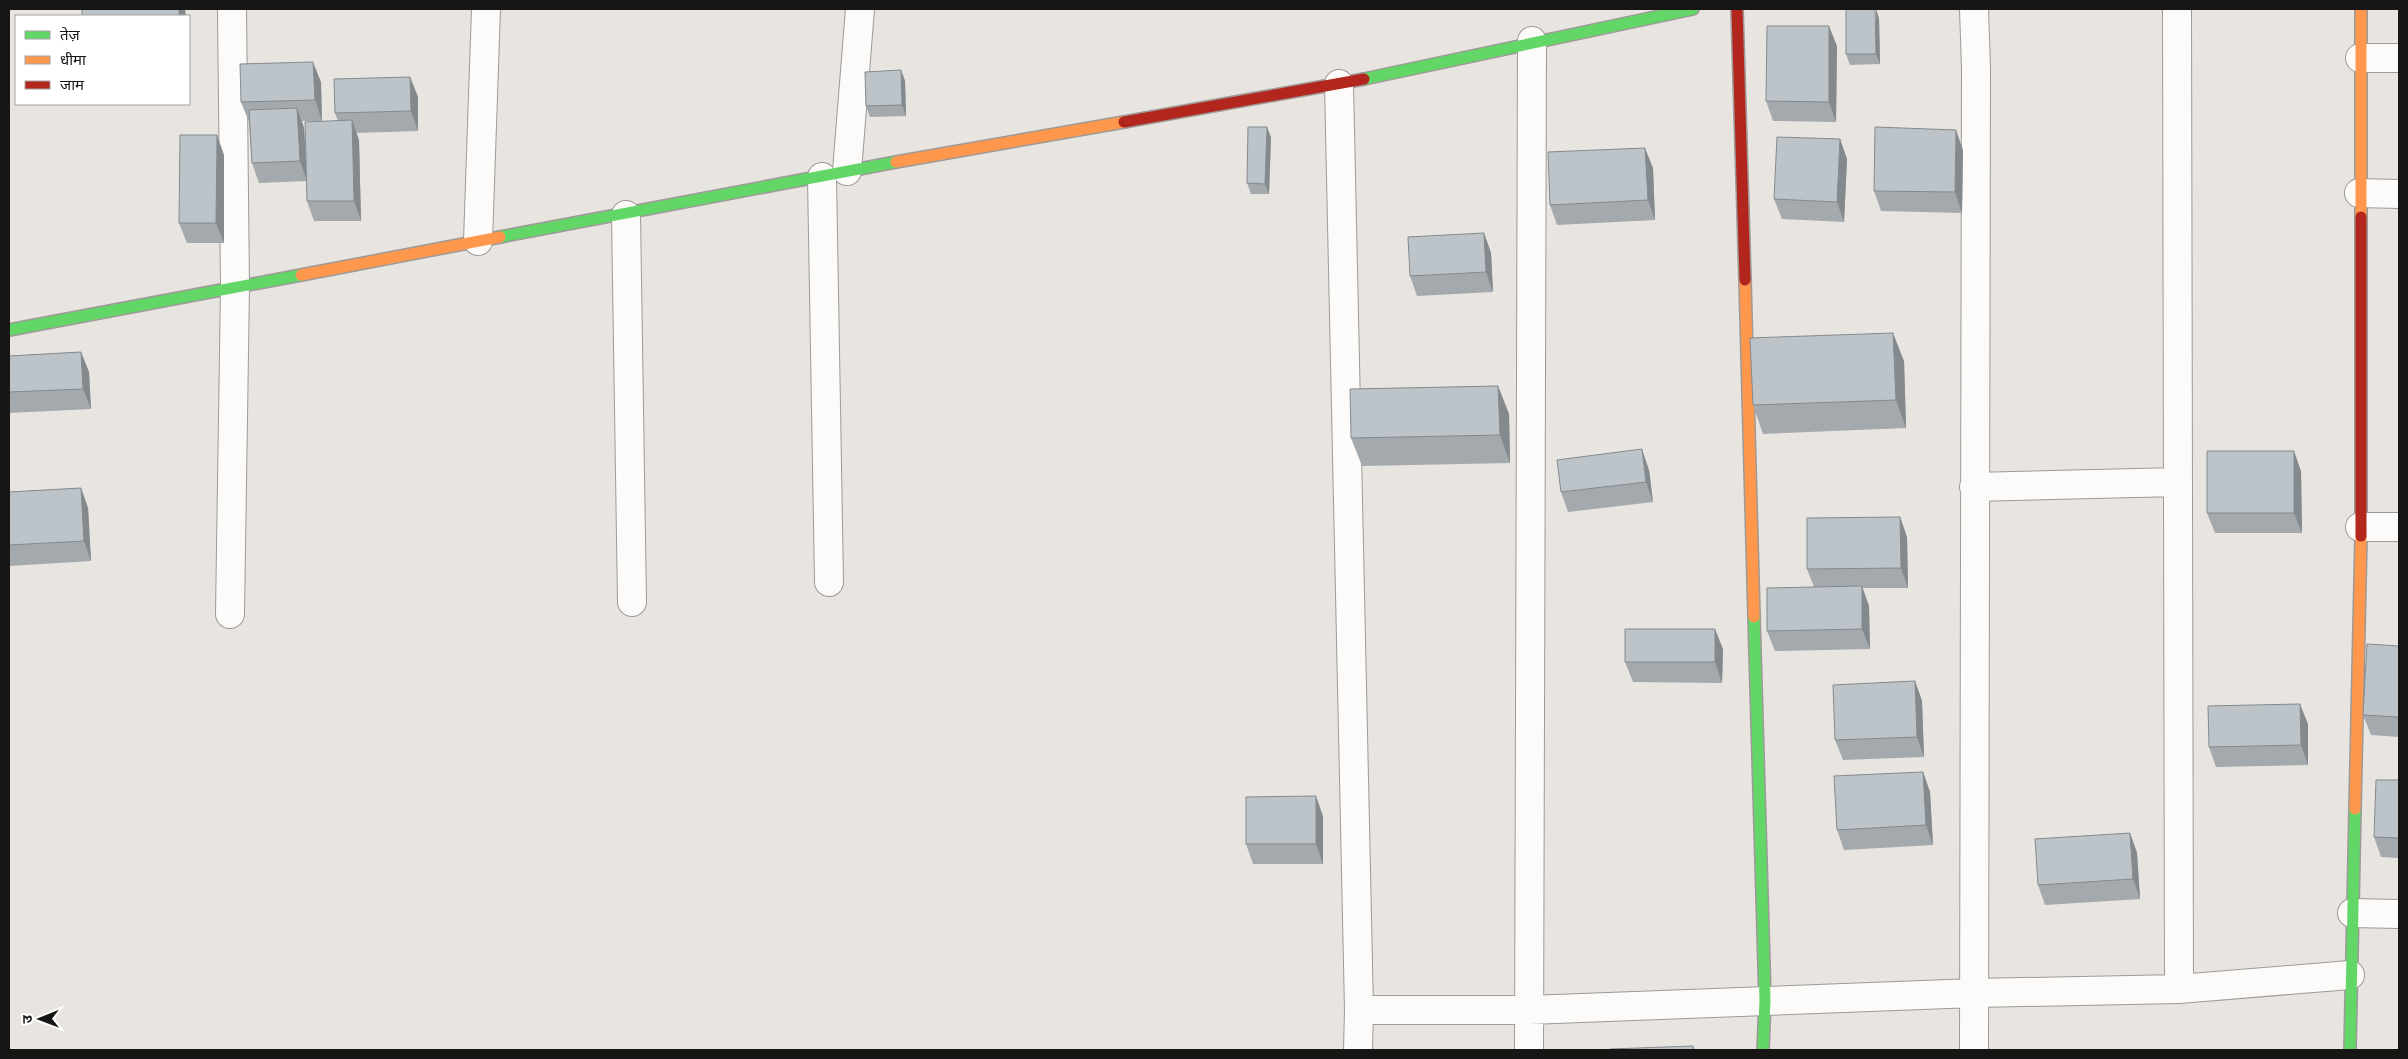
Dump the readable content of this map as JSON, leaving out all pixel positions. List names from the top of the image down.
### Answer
{
  "legend": ["तेज़", "धीमा", "जाम"],
  "north": "left"
}
